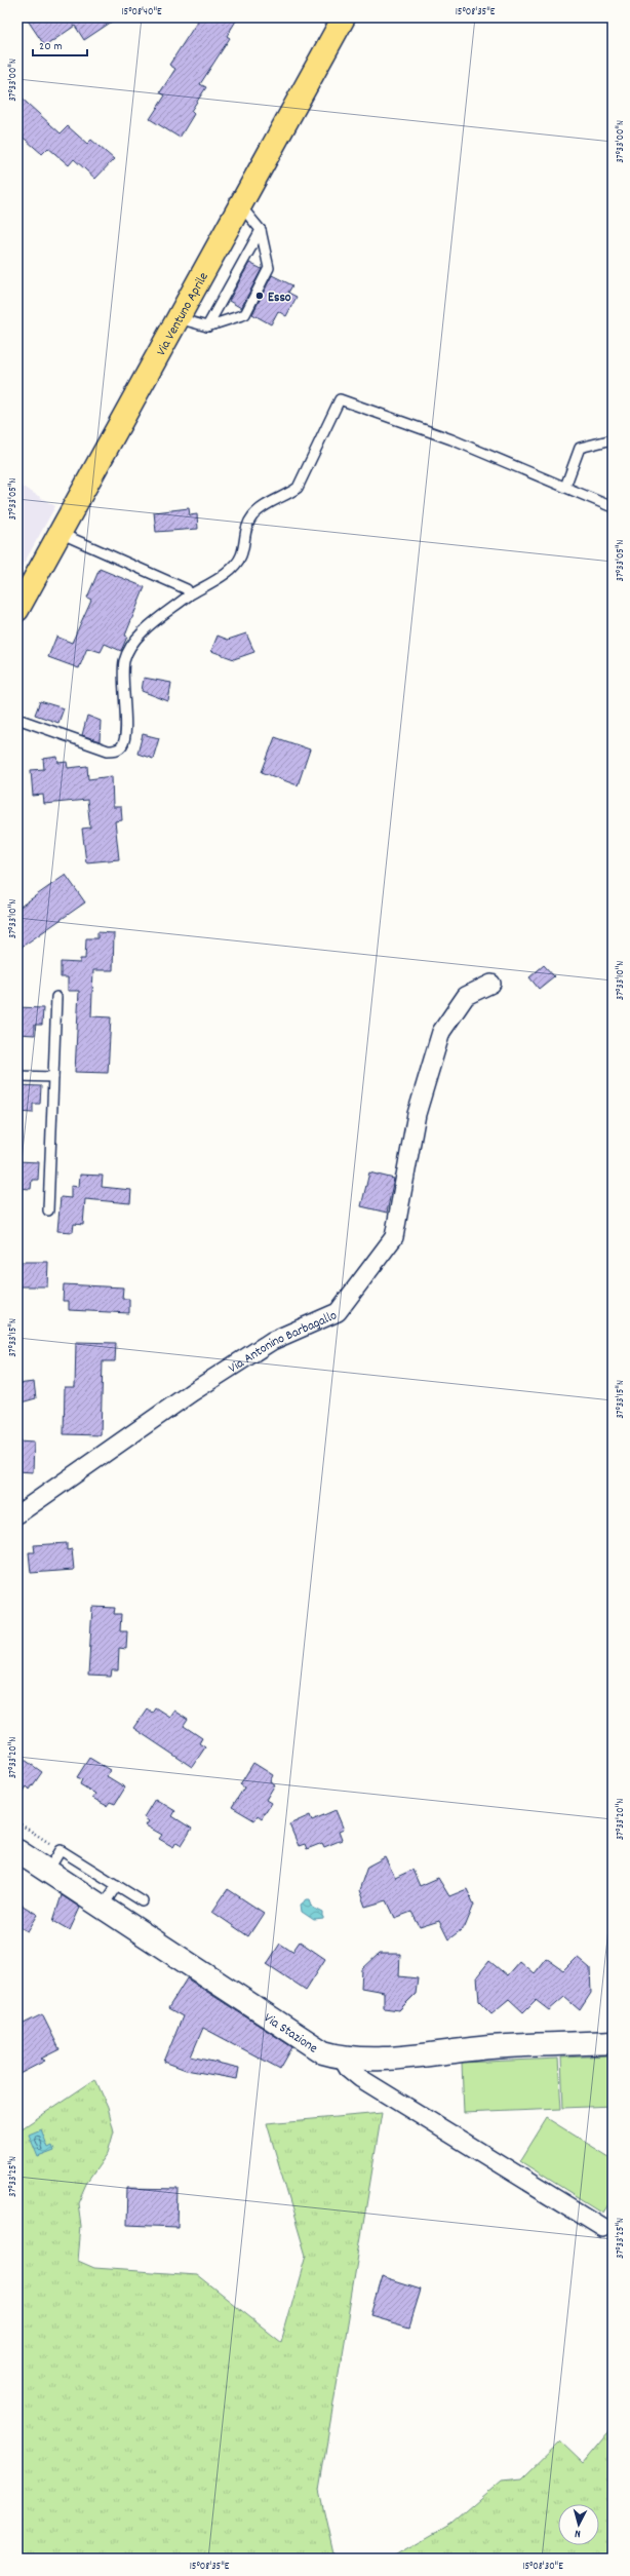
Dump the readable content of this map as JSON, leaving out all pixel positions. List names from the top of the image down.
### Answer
{
  "streets": {
    "main road": ["Via Ventuno Aprile", "Via Stazione"],
    "street": ["Via Antonino Barbagallo"]
  },
  "places": ["Esso"],
  "scale_bar": "20 m",
  "north": "bottom",
  "coordinates": [
    "15°08'40\"E",
    "15°08'35\"E",
    "37°33'00\"N",
    "37°33'05\"N",
    "37°33'10\"N",
    "37°33'15\"N",
    "37°33'20\"N",
    "37°33'25\"N",
    "15°08'30\"E"
  ]
}
